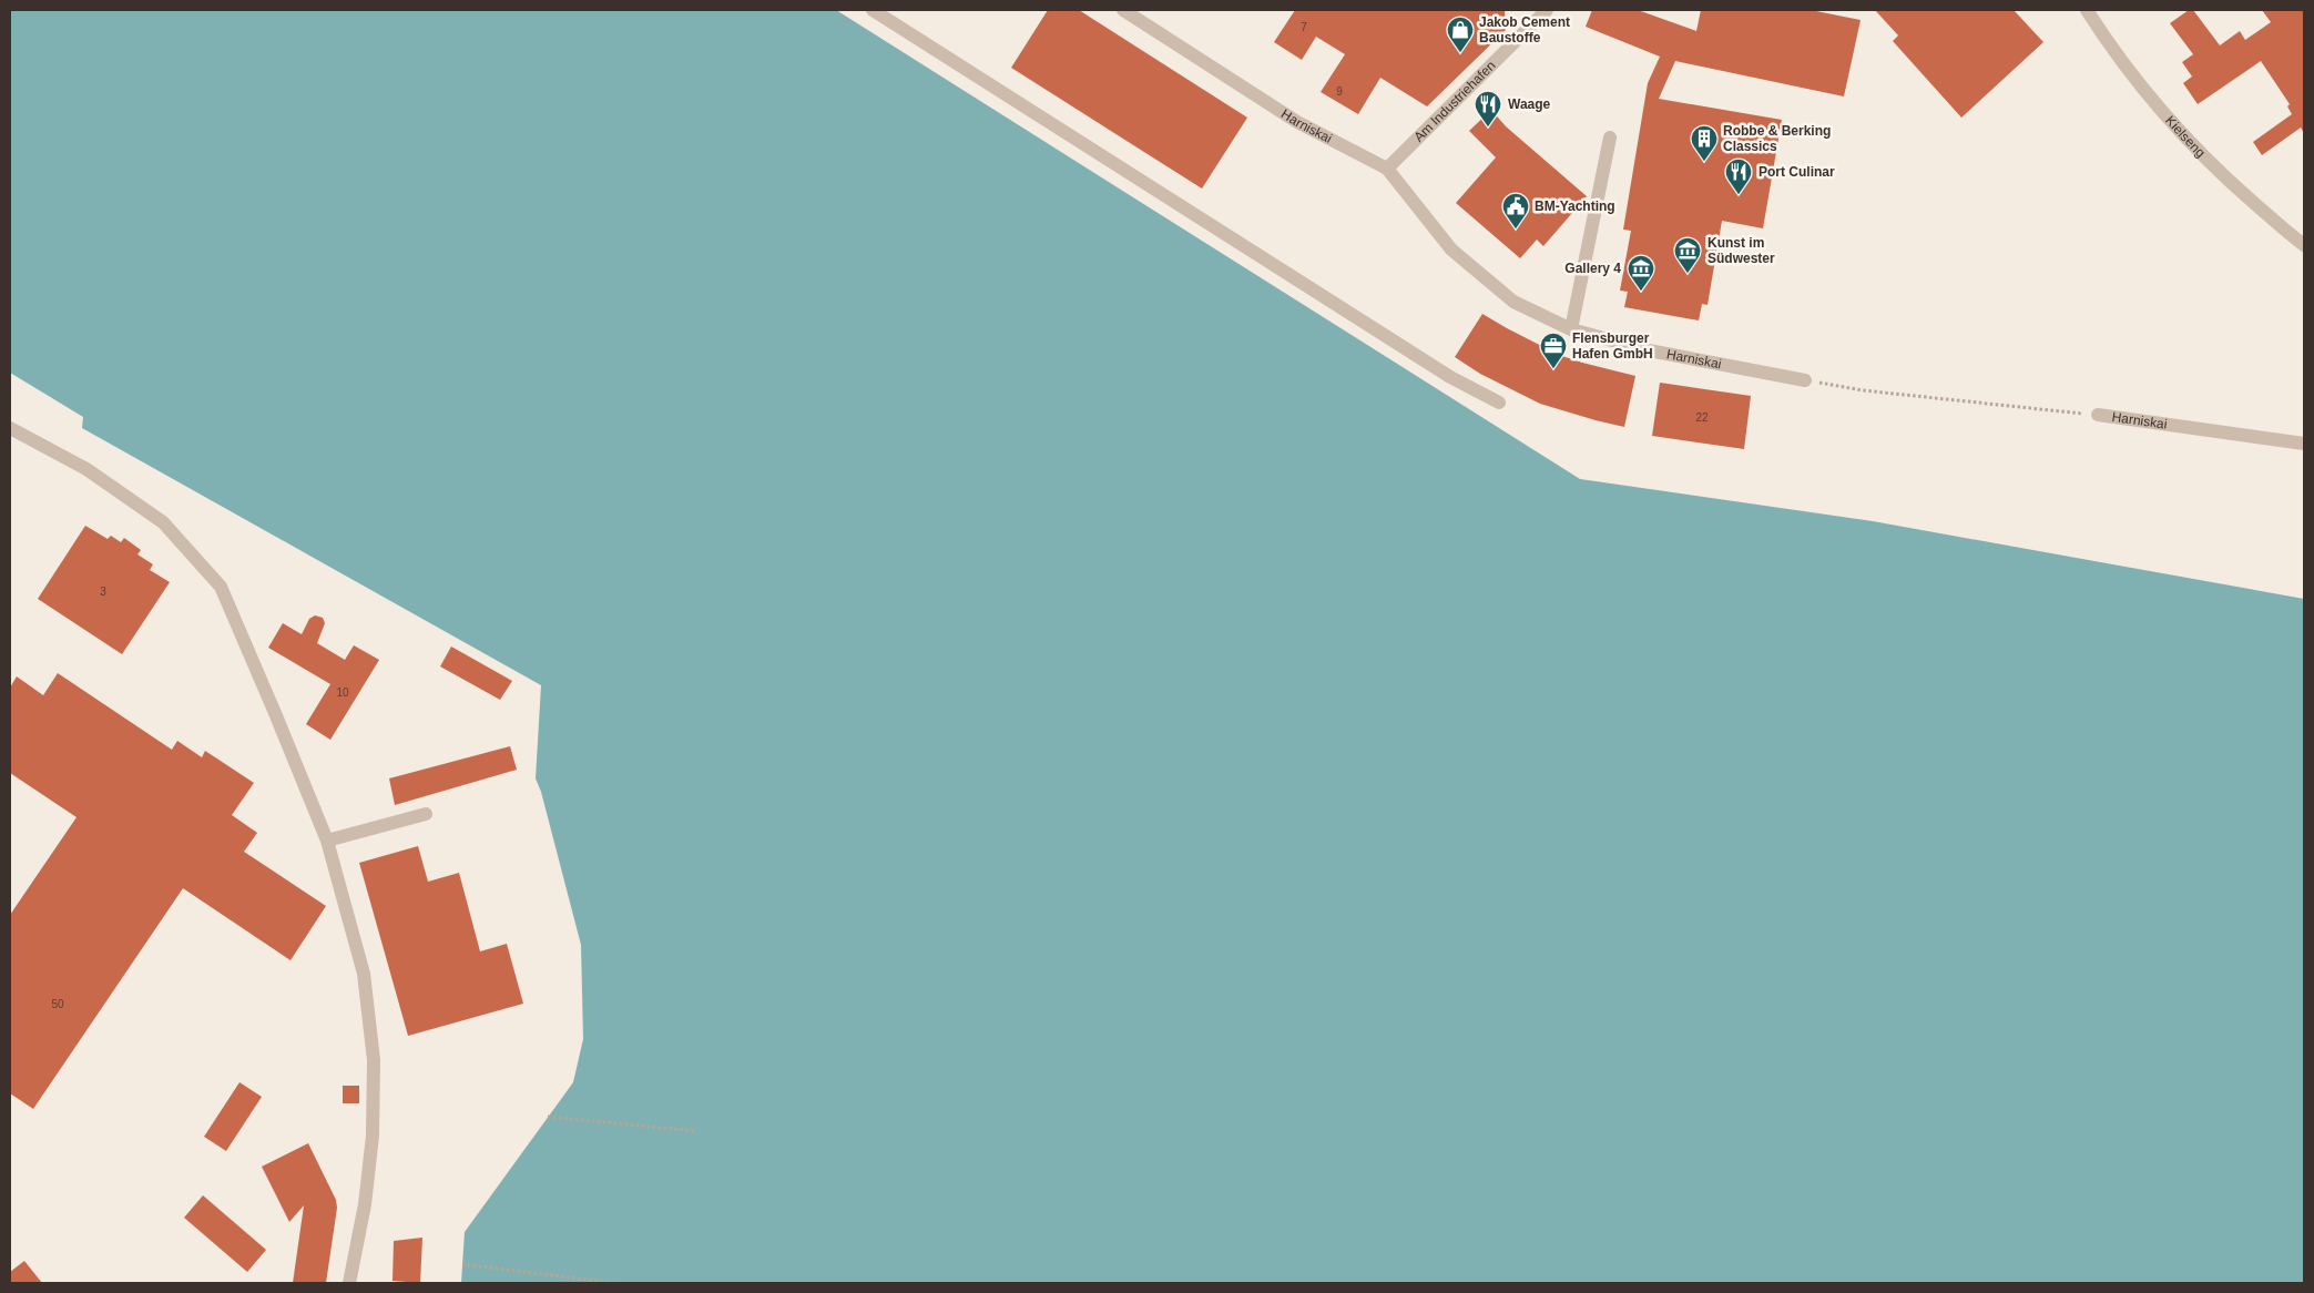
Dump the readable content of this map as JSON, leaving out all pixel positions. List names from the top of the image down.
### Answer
{
  "streets": {
    "street": ["Am Industriehafen", "Harniskai", "Kielseng"]
  },
  "crossings": [
    ["Am Industriehafen", "Harniskai"]
  ],
  "places": {
    "shop": ["Jakob Cement Baustoffe"],
    "restaurant": ["Waage", "Port Culinar"],
    "building": ["Robbe & Berking Classics"],
    "public building": ["BM-Yachting"],
    "museum": ["Kunst im Südwester", "Gallery 4"],
    "office": ["Flensburger Hafen GmbH"]
  },
  "house_numbers": [
    "7",
    "9",
    "22",
    "3",
    "10",
    "50"
  ]
}
